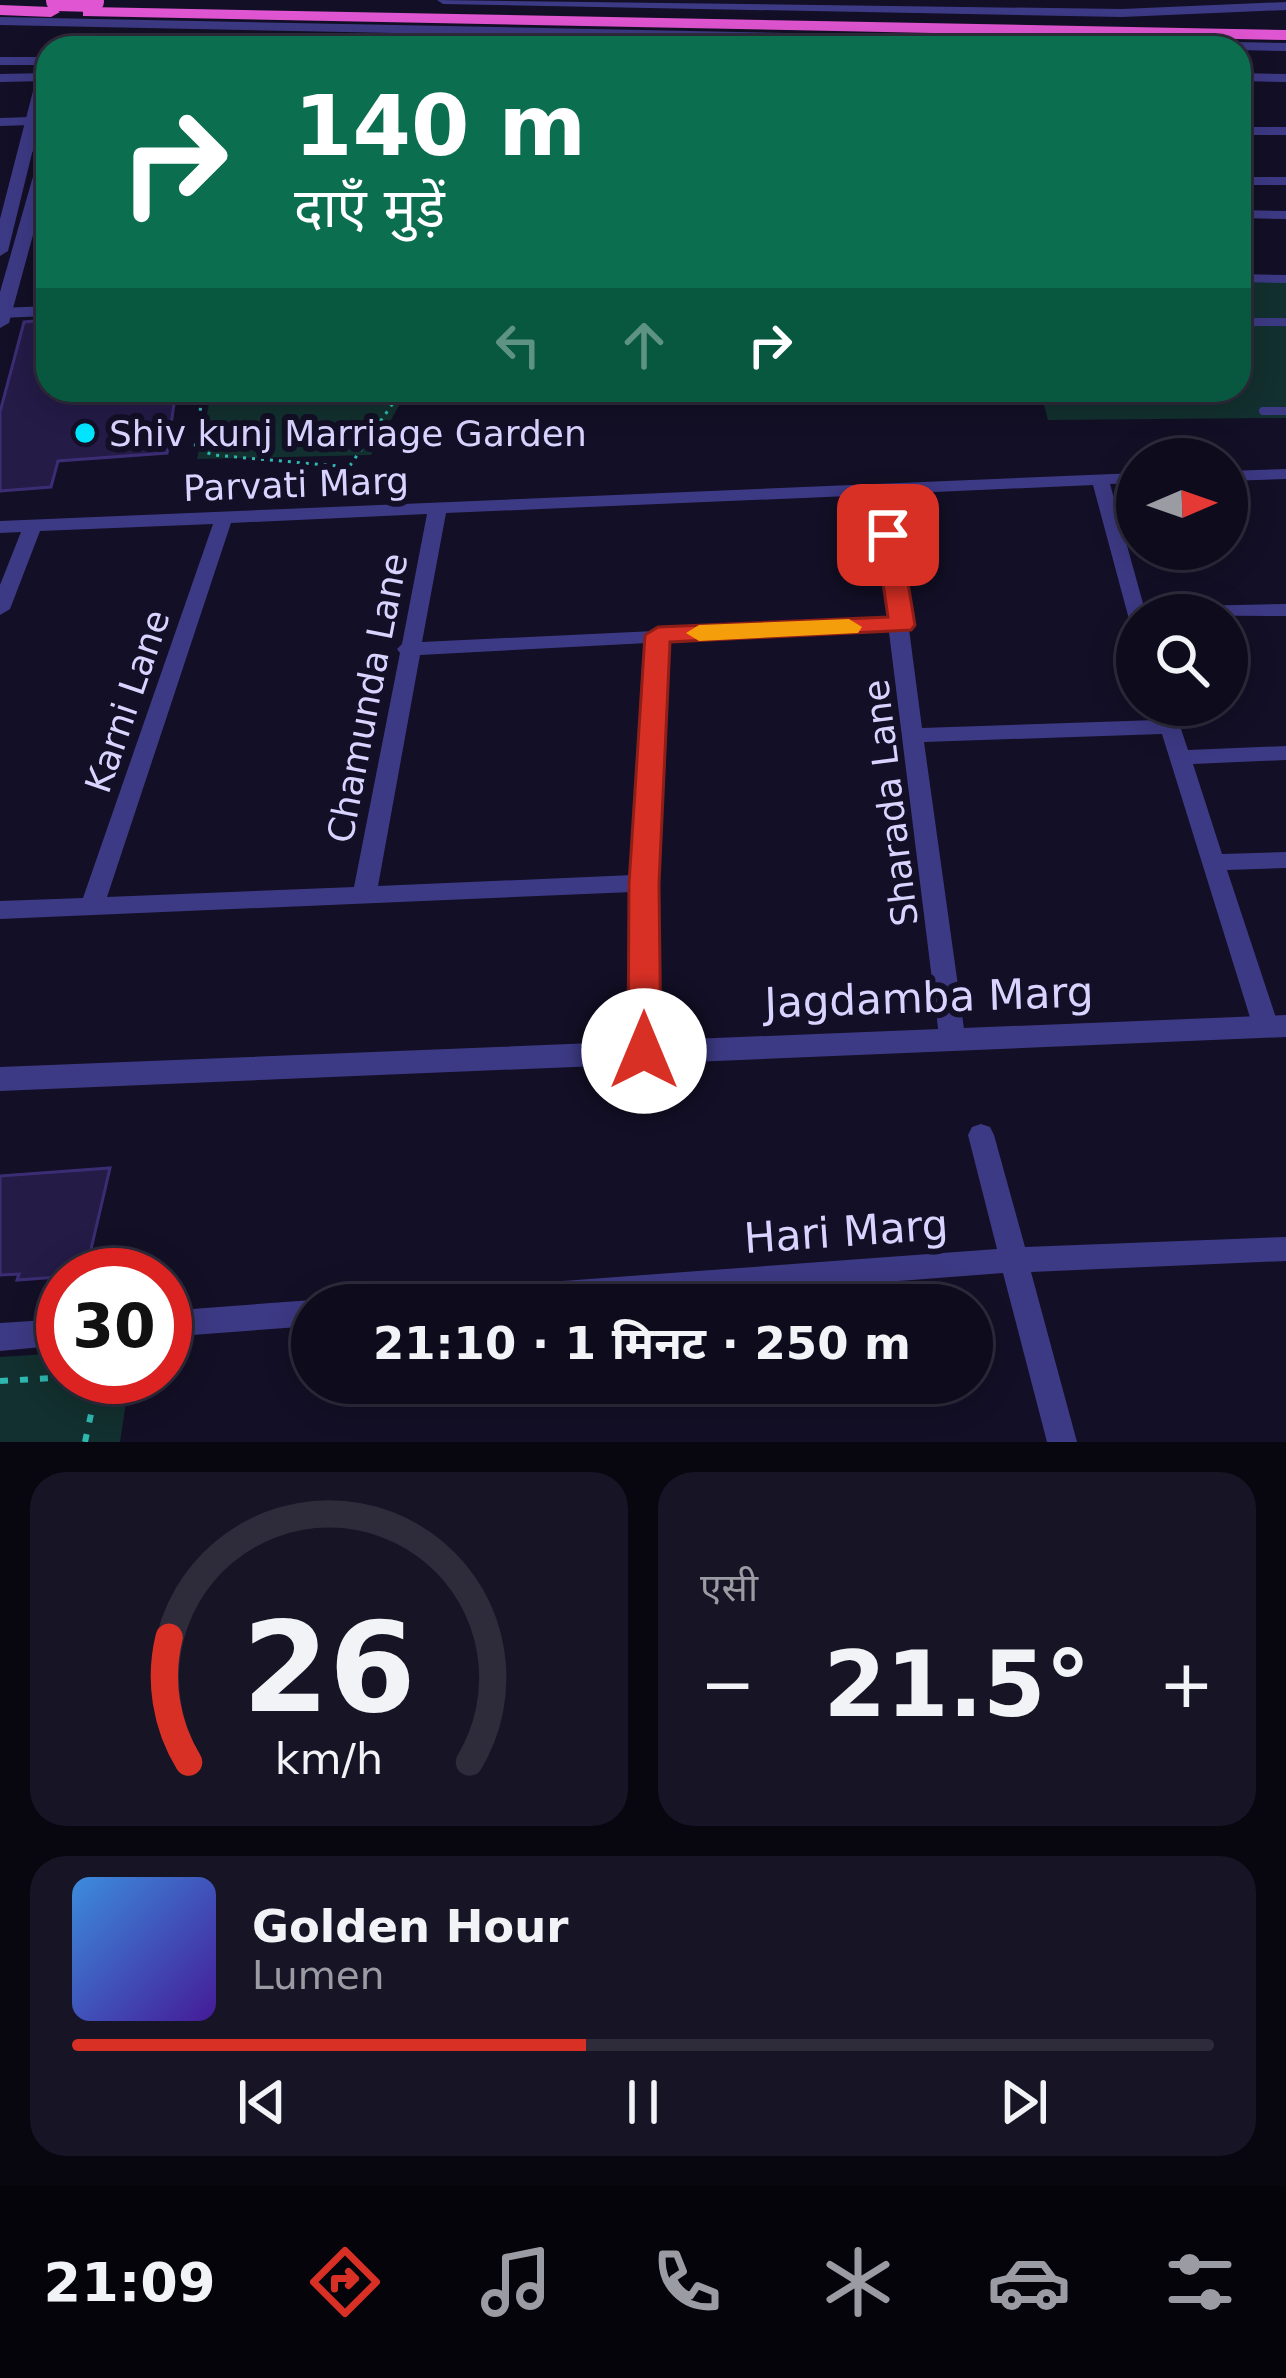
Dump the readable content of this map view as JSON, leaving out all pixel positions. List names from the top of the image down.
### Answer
{
  "streets": {
    "street": [
      "Parvati Marg",
      "Chamunda Lane",
      "Karni Lane",
      "Sharada Lane",
      "Jagdamba Marg",
      "Hari Marg"
    ]
  },
  "crossings": [
    ["Parvati Marg", "Chamunda Lane"],
    ["Parvati Marg", "Karni Lane"],
    ["Parvati Marg", "Sharada Lane"],
    ["Sharada Lane", "Jagdamba Marg"]
  ],
  "places": ["Shiv kunj Marriage Garden"],
  "north": "right",
  "page": {
    "turn": ["140 m", "दाएँ मुड़ें"],
    "limit": "30",
    "trip": "21:10 · 1 मिनट · 250 m",
    "tile": "एसी",
    "heat": ["−", "21.5°", "+"],
    "song": ["Golden Hour", "Lumen"],
    "tabs": "21:09",
    "gauge": ["26", "km/h"]
  }
}
